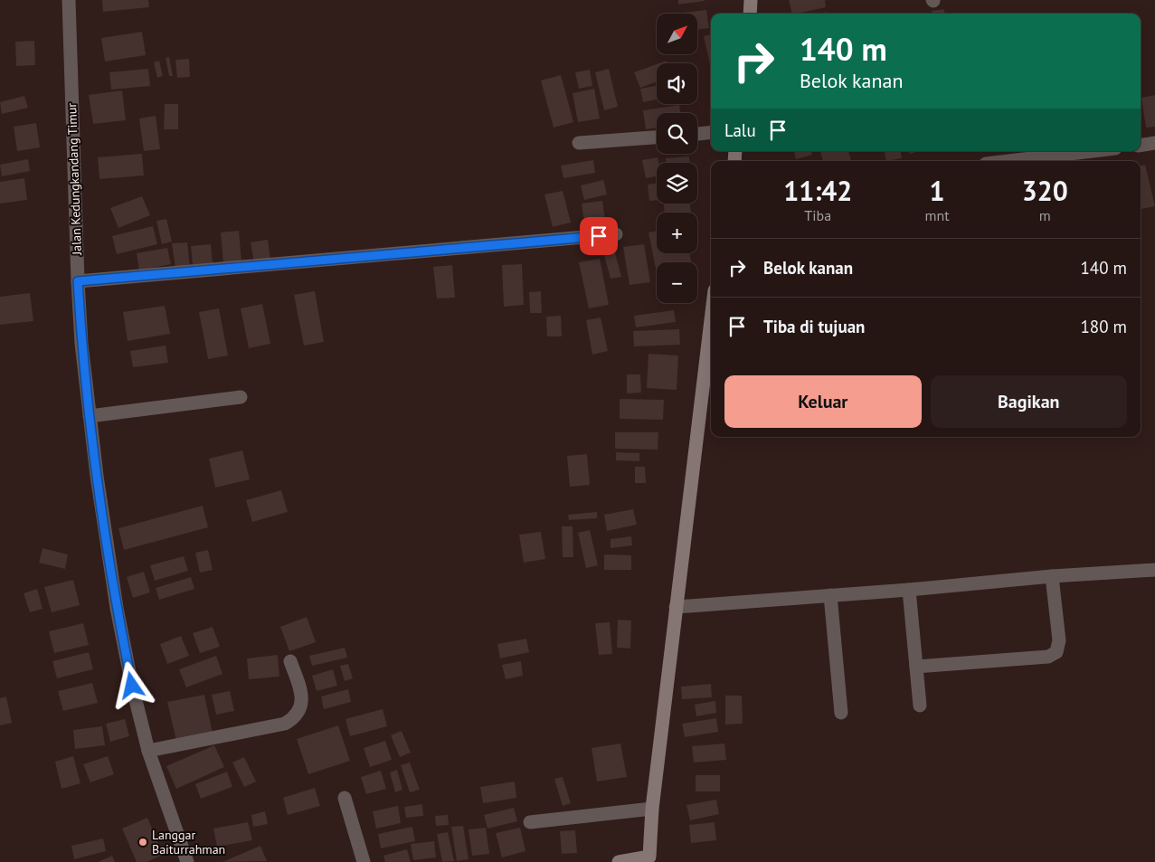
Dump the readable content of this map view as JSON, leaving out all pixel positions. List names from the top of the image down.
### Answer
{
  "streets": {
    "street": ["Jalan Kedungkandang Timur"]
  },
  "places": ["Langgar Baiturrahman"],
  "north": "top right",
  "page": {
    "map_buttons": ["+", "−"],
    "turn": ["140 m", "Belok kanan"],
    "then": "Lalu",
    "eta": [
      "11:42",
      "Tiba",
      "1",
      "mnt",
      "320",
      "m"
    ],
    "list": [
      {
        "name": "Belok kanan",
        "value": "140 m"
      },
      {
        "name": "Tiba di tujuan",
        "value": "180 m"
      }
    ],
    "buttons": ["Keluar", "Bagikan"]
  }
}
